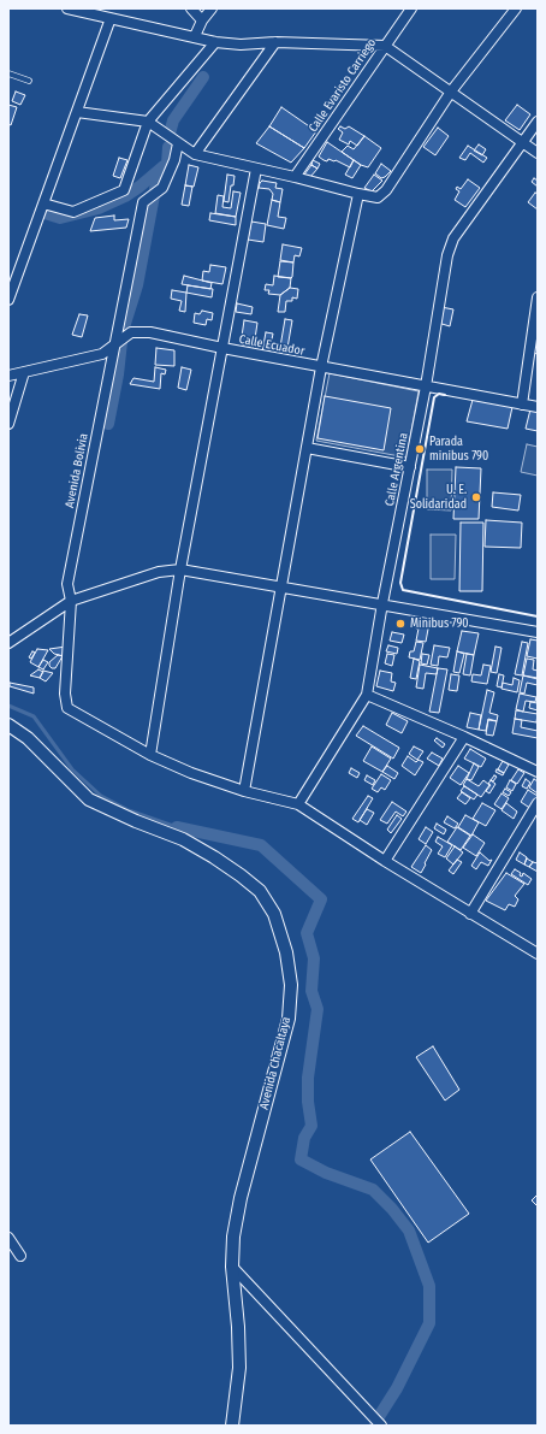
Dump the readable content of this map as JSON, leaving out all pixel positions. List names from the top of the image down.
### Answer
{
  "streets": {
    "street": [
      "Calle Evaristo Carriego",
      "Calle Ecuador",
      "Calle Argentina",
      "Avenida Bolivia",
      "Avenida Chacaltaya"
    ]
  },
  "crossings": [
    ["Calle Ecuador", "Calle Argentina"],
    ["Calle Ecuador", "Avenida Bolivia"]
  ],
  "places": ["Parada minibus 790", "U. E. Solidaridad", "Minibus 790"]
}
